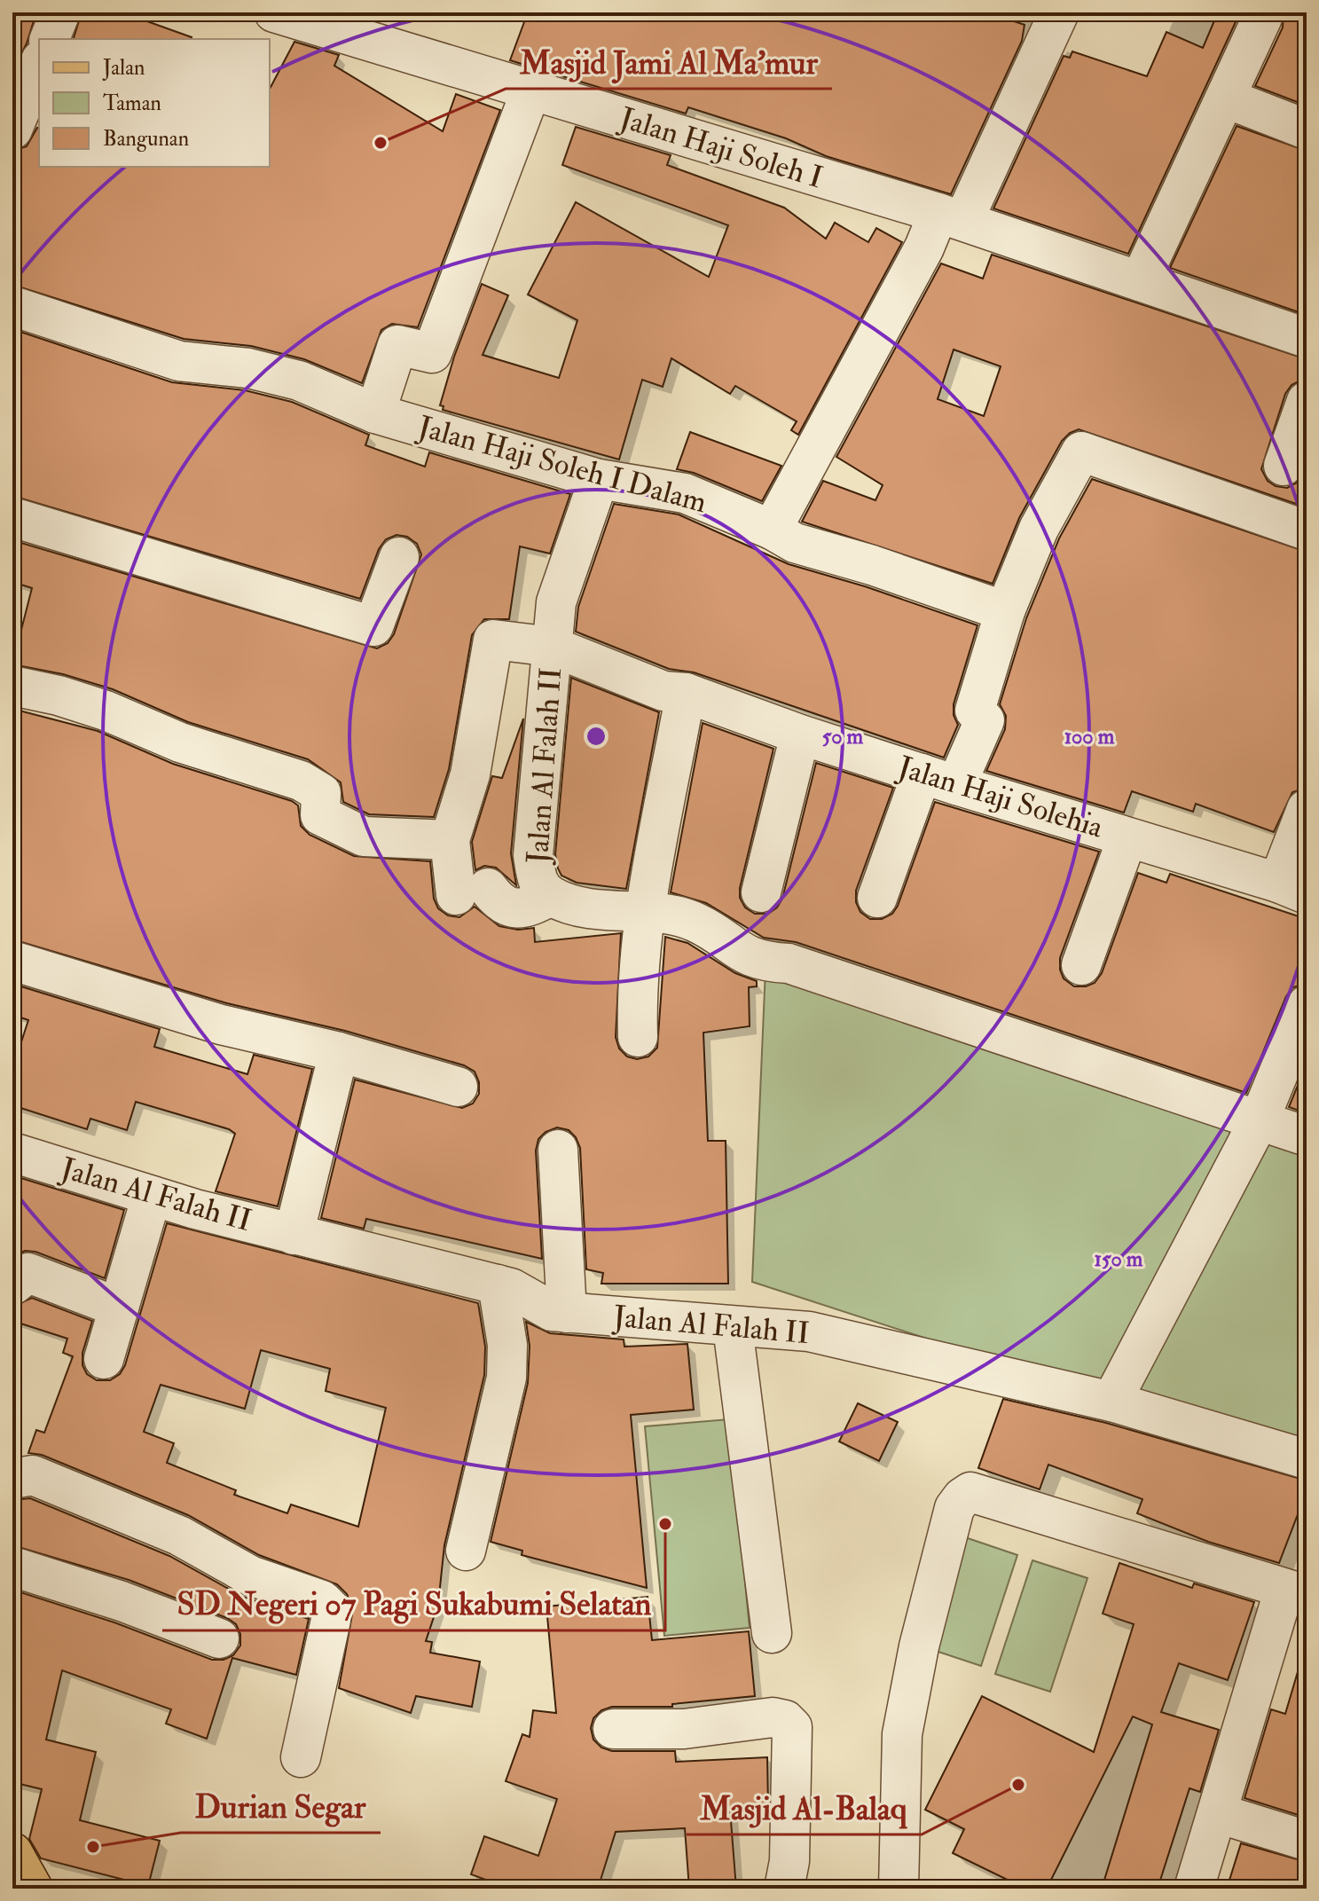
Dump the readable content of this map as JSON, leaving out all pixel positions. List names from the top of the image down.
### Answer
{
  "streets": {
    "street": [
      "Jalan Haji Soleh I",
      "Jalan Haji Soleh I Dalam",
      "Jalan Al Falah II",
      "Jalan Haji Solehia"
    ]
  },
  "crossings": [
    ["Jalan Haji Soleh I", "Jalan Haji Soleh I Dalam"],
    ["Jalan Haji Soleh I Dalam", "Jalan Al Falah II"],
    ["Jalan Al Falah II", "Jalan Haji Solehia"]
  ],
  "places": [
    "Masjid Jami Al Ma'mur",
    "SD Negeri 07 Pagi Sukabumi Selatan",
    "Masjid Al-Balaq",
    "Durian Segar"
  ],
  "legend": ["Jalan", "Taman", "Bangunan"],
  "rings": ["50 m", "100 m", "150 m"]
}
